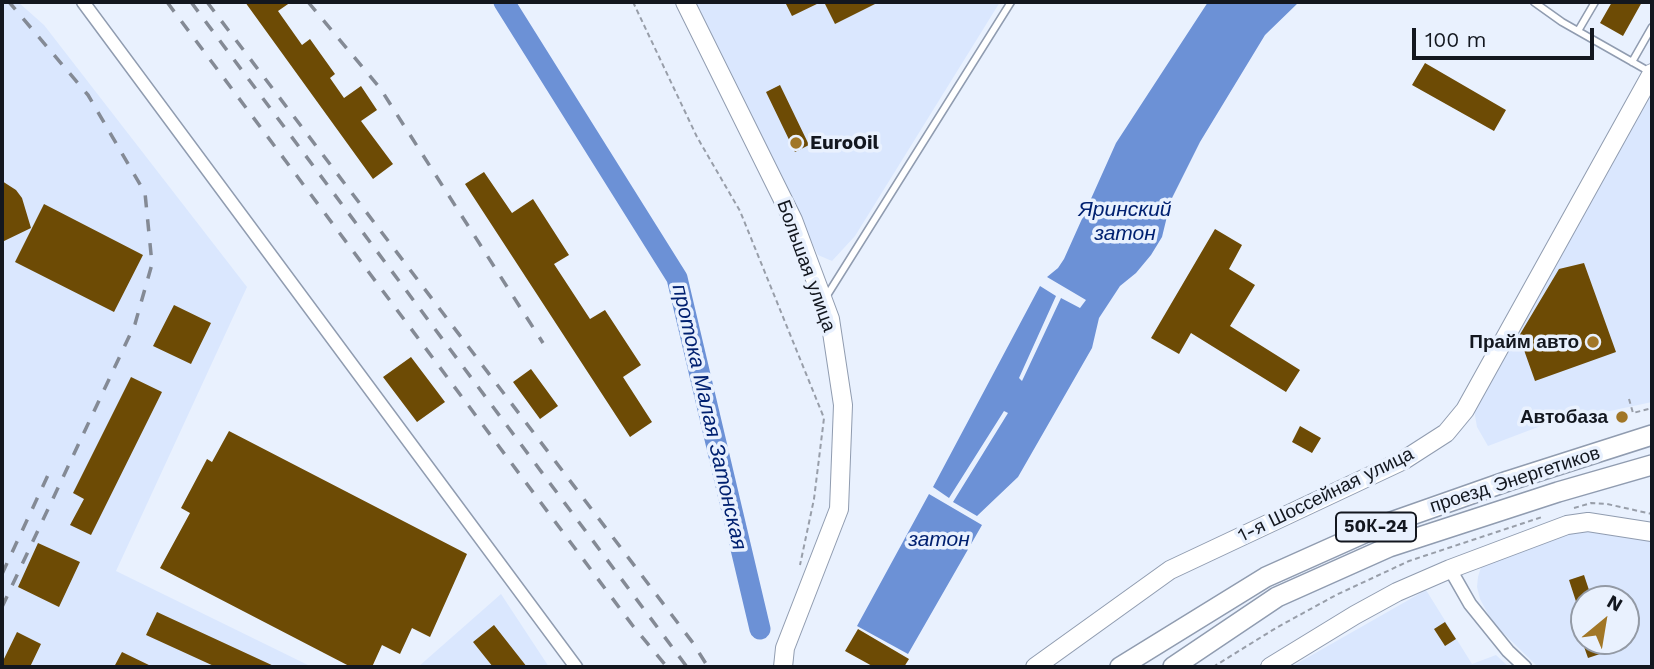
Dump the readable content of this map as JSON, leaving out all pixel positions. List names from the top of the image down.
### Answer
{
  "streets": {
    "main road": [
      "Большая улица",
      "проезд Энергетиков",
      "1-я Шоссейная улица",
      "50К-24"
    ]
  },
  "water": ["Яринский затон", "протока Малая Затонская", "затон"],
  "places": ["EuroOil", "Прайм авто", "Автобаза"],
  "scale_bar": "100 m",
  "north": "top right"
}
